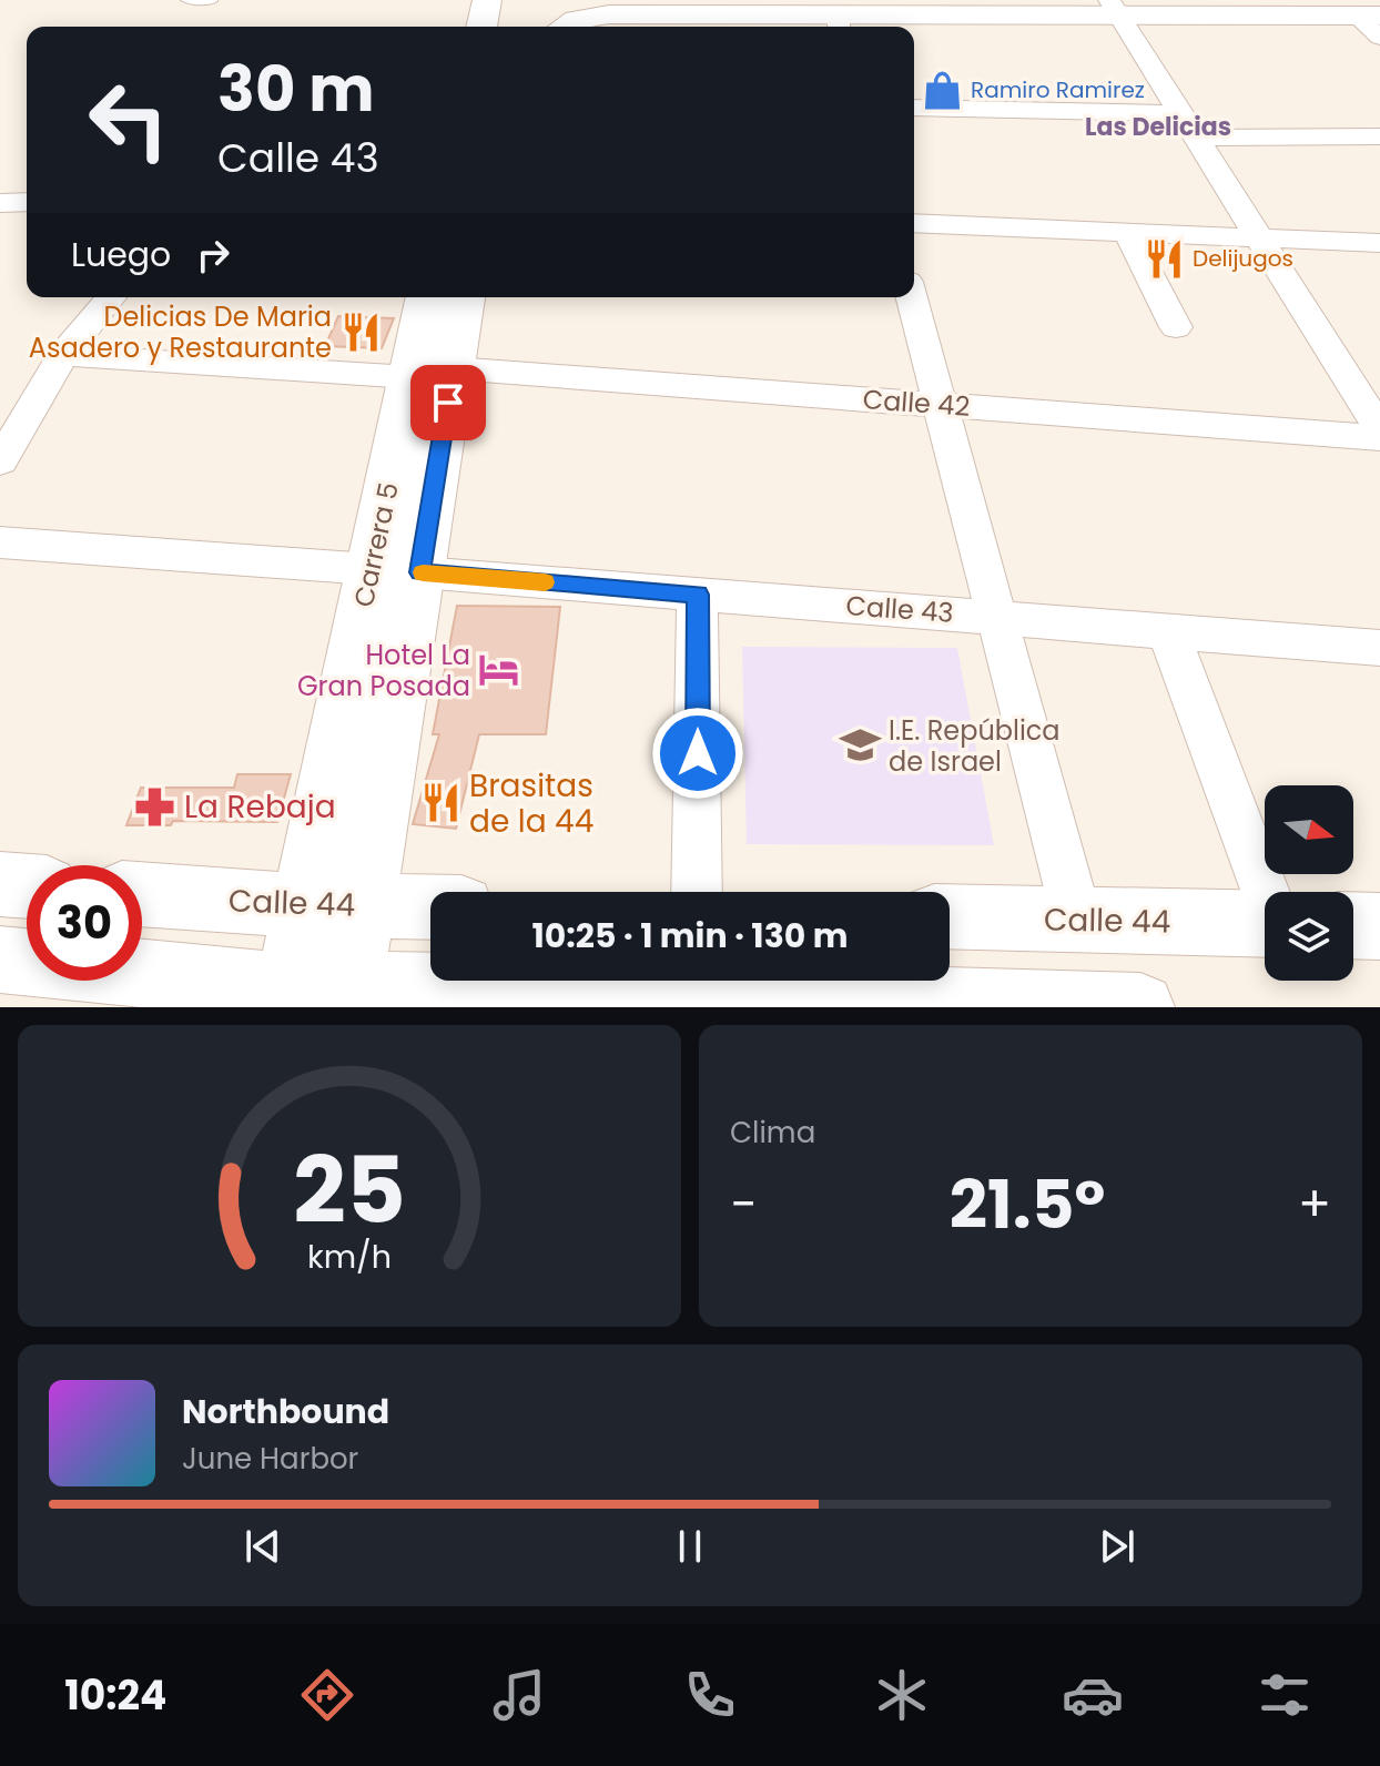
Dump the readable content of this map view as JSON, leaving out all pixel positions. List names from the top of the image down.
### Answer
{
  "streets": {
    "main road": ["Carrera 5", "Calle 44"],
    "street": ["Calle 42", "Calle 43"]
  },
  "crossings": [
    ["Calle 42", "Carrera 5"],
    ["Carrera 5", "Calle 43"],
    ["Carrera 5", "Calle 44"]
  ],
  "districts": ["Las Delicias"],
  "places": {
    "shop": ["Ramiro Ramirez"],
    "restaurant": ["Delijugos", "Delicias De Maria Asadero y Restaurante", "Brasitas de la 44"],
    "hotel": ["Hotel La Gran Posada"],
    "school or university": ["I.E. República de Israel"],
    "pharmacy": ["La Rebaja"]
  },
  "north": "right",
  "page": {
    "turn": ["30 m", "Calle 43"],
    "then": "Luego",
    "limit": "30",
    "trip": "10:25 · 1 min · 130 m",
    "tile": "Clima",
    "heat": ["−", "21.5°", "+"],
    "song": ["Northbound", "June Harbor"],
    "tabs": "10:24",
    "gauge": ["25", "km/h"]
  }
}
